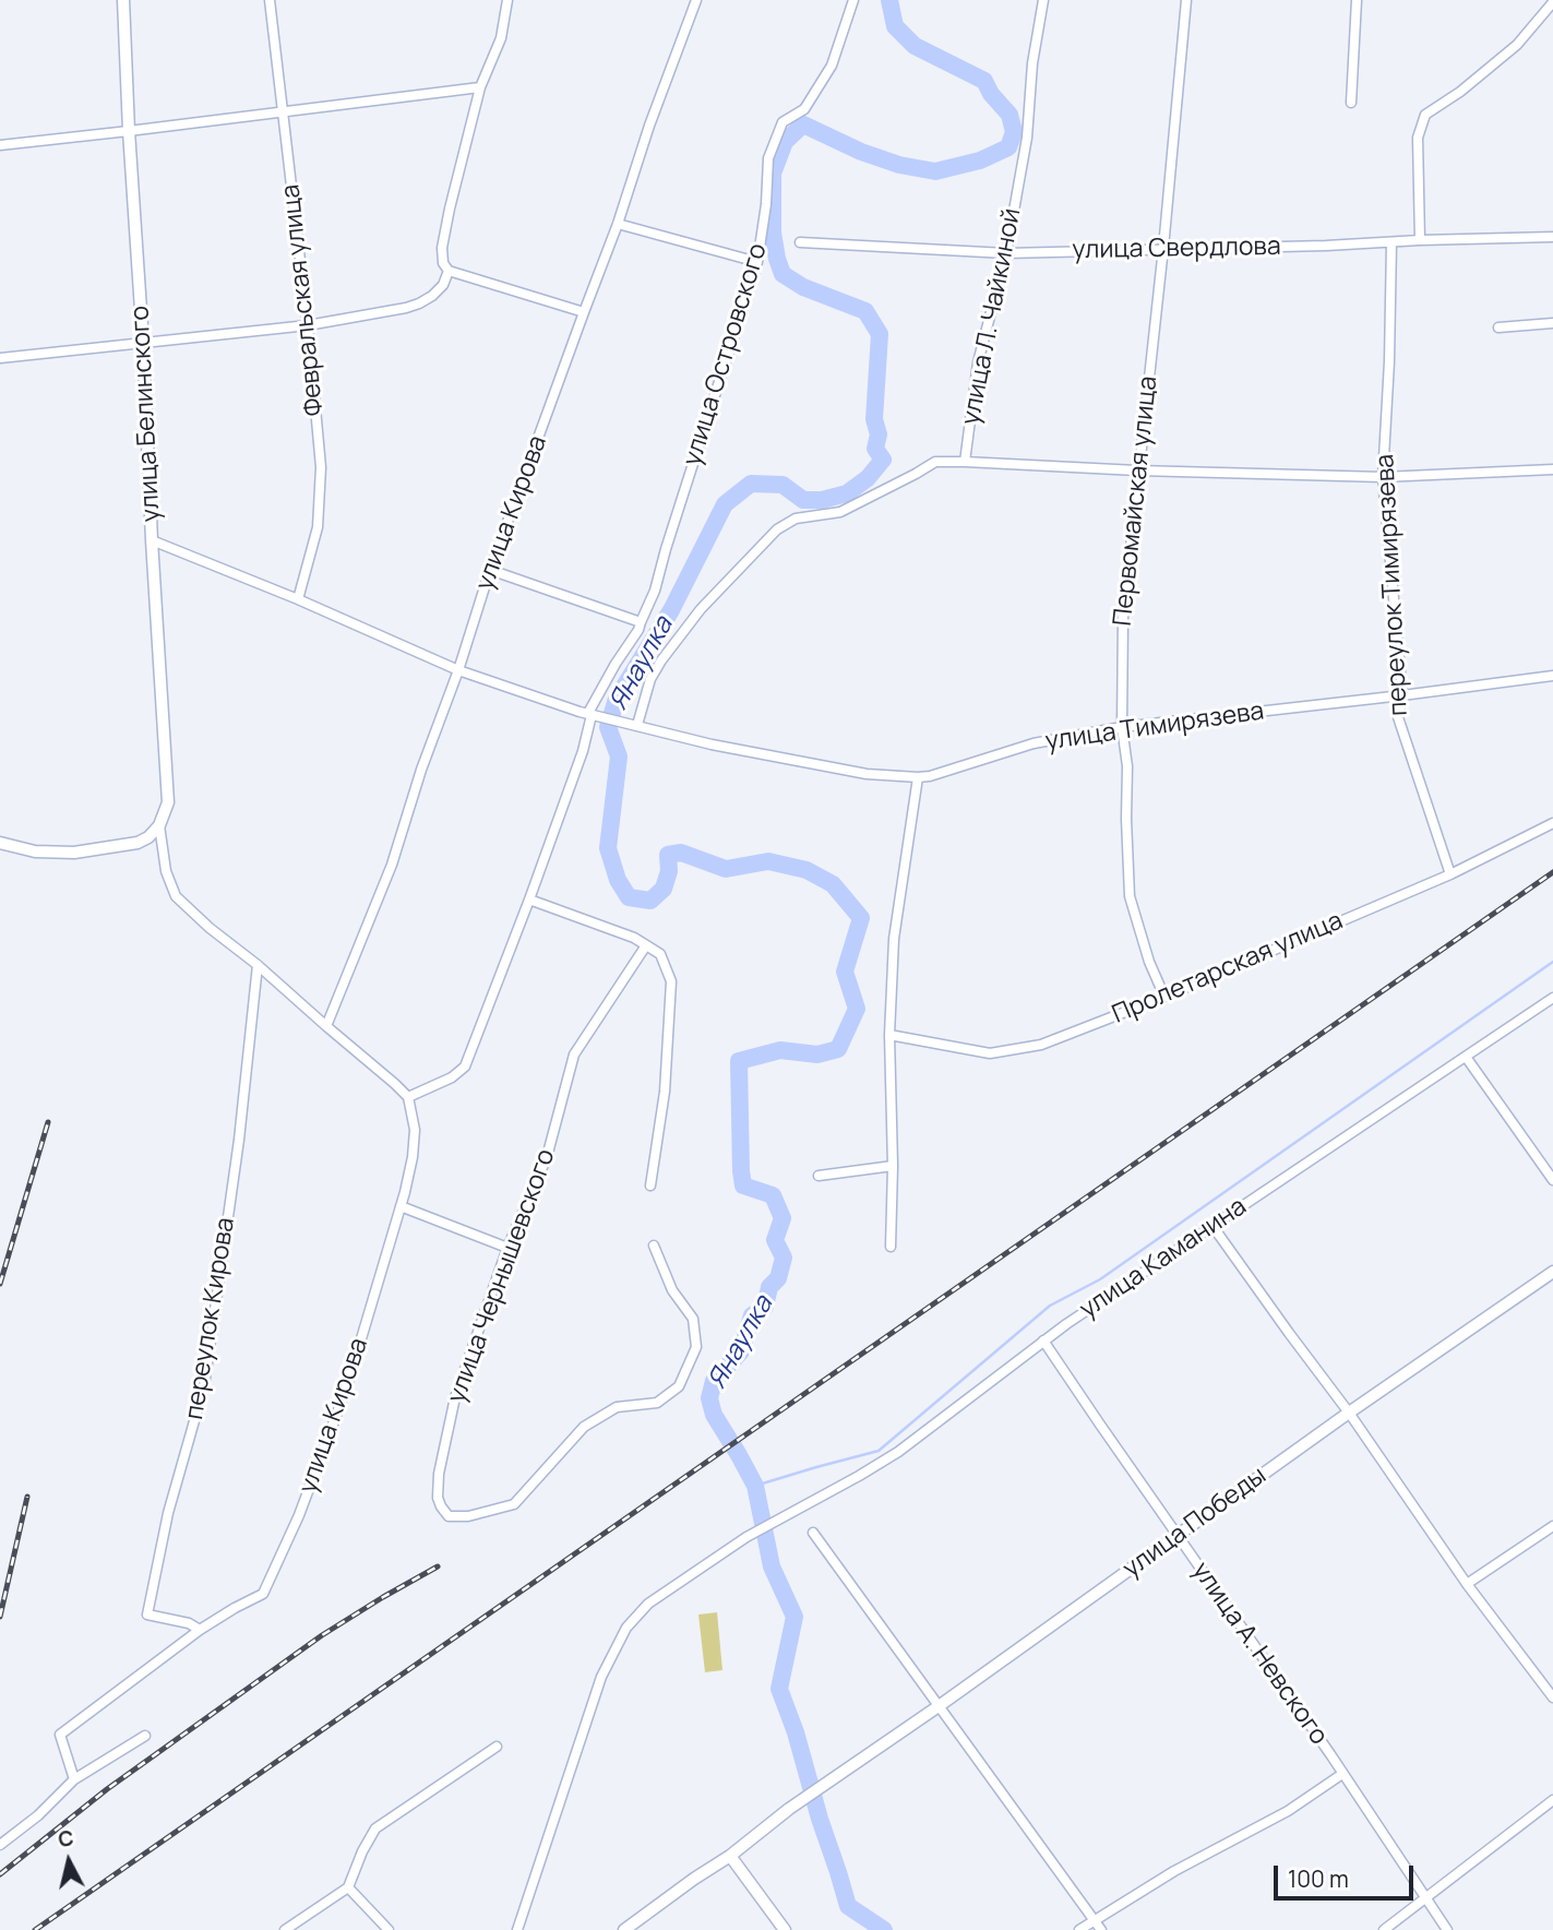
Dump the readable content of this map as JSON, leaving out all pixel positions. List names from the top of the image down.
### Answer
{
  "streets": {
    "street": [
      "улица Свердлова",
      "Февральская улица",
      "улица Л. Чайкиной",
      "улица Островского",
      "улица Белинского",
      "Первомайская улица",
      "улица Кирова",
      "переулок Тимирязева",
      "улица Тимирязева",
      "Пролетарская улица",
      "улица Каманина",
      "улица Чернышевского",
      "переулок Кирова",
      "улица Победы",
      "улица А. Невского"
    ]
  },
  "crossings": [
    ["улица Свердлова", "улица Л. Чайкиной"],
    ["улица Свердлова", "Первомайская улица"],
    ["улица Свердлова", "переулок Тимирязева"],
    ["улица Островского", "улица Кирова"],
    ["улица Островского", "улица Тимирязева"],
    ["Первомайская улица", "улица Тимирязева"],
    ["Первомайская улица", "Пролетарская улица"],
    ["улица Кирова", "переулок Кирова"],
    ["переулок Тимирязева", "улица Тимирязева"],
    ["переулок Тимирязева", "Пролетарская улица"],
    ["улица Каманина", "улица А. Невского"],
    ["улица Победы", "улица А. Невского"]
  ],
  "water": ["Янаулка"],
  "scale_bar": "100 m",
  "north": "top"
}
